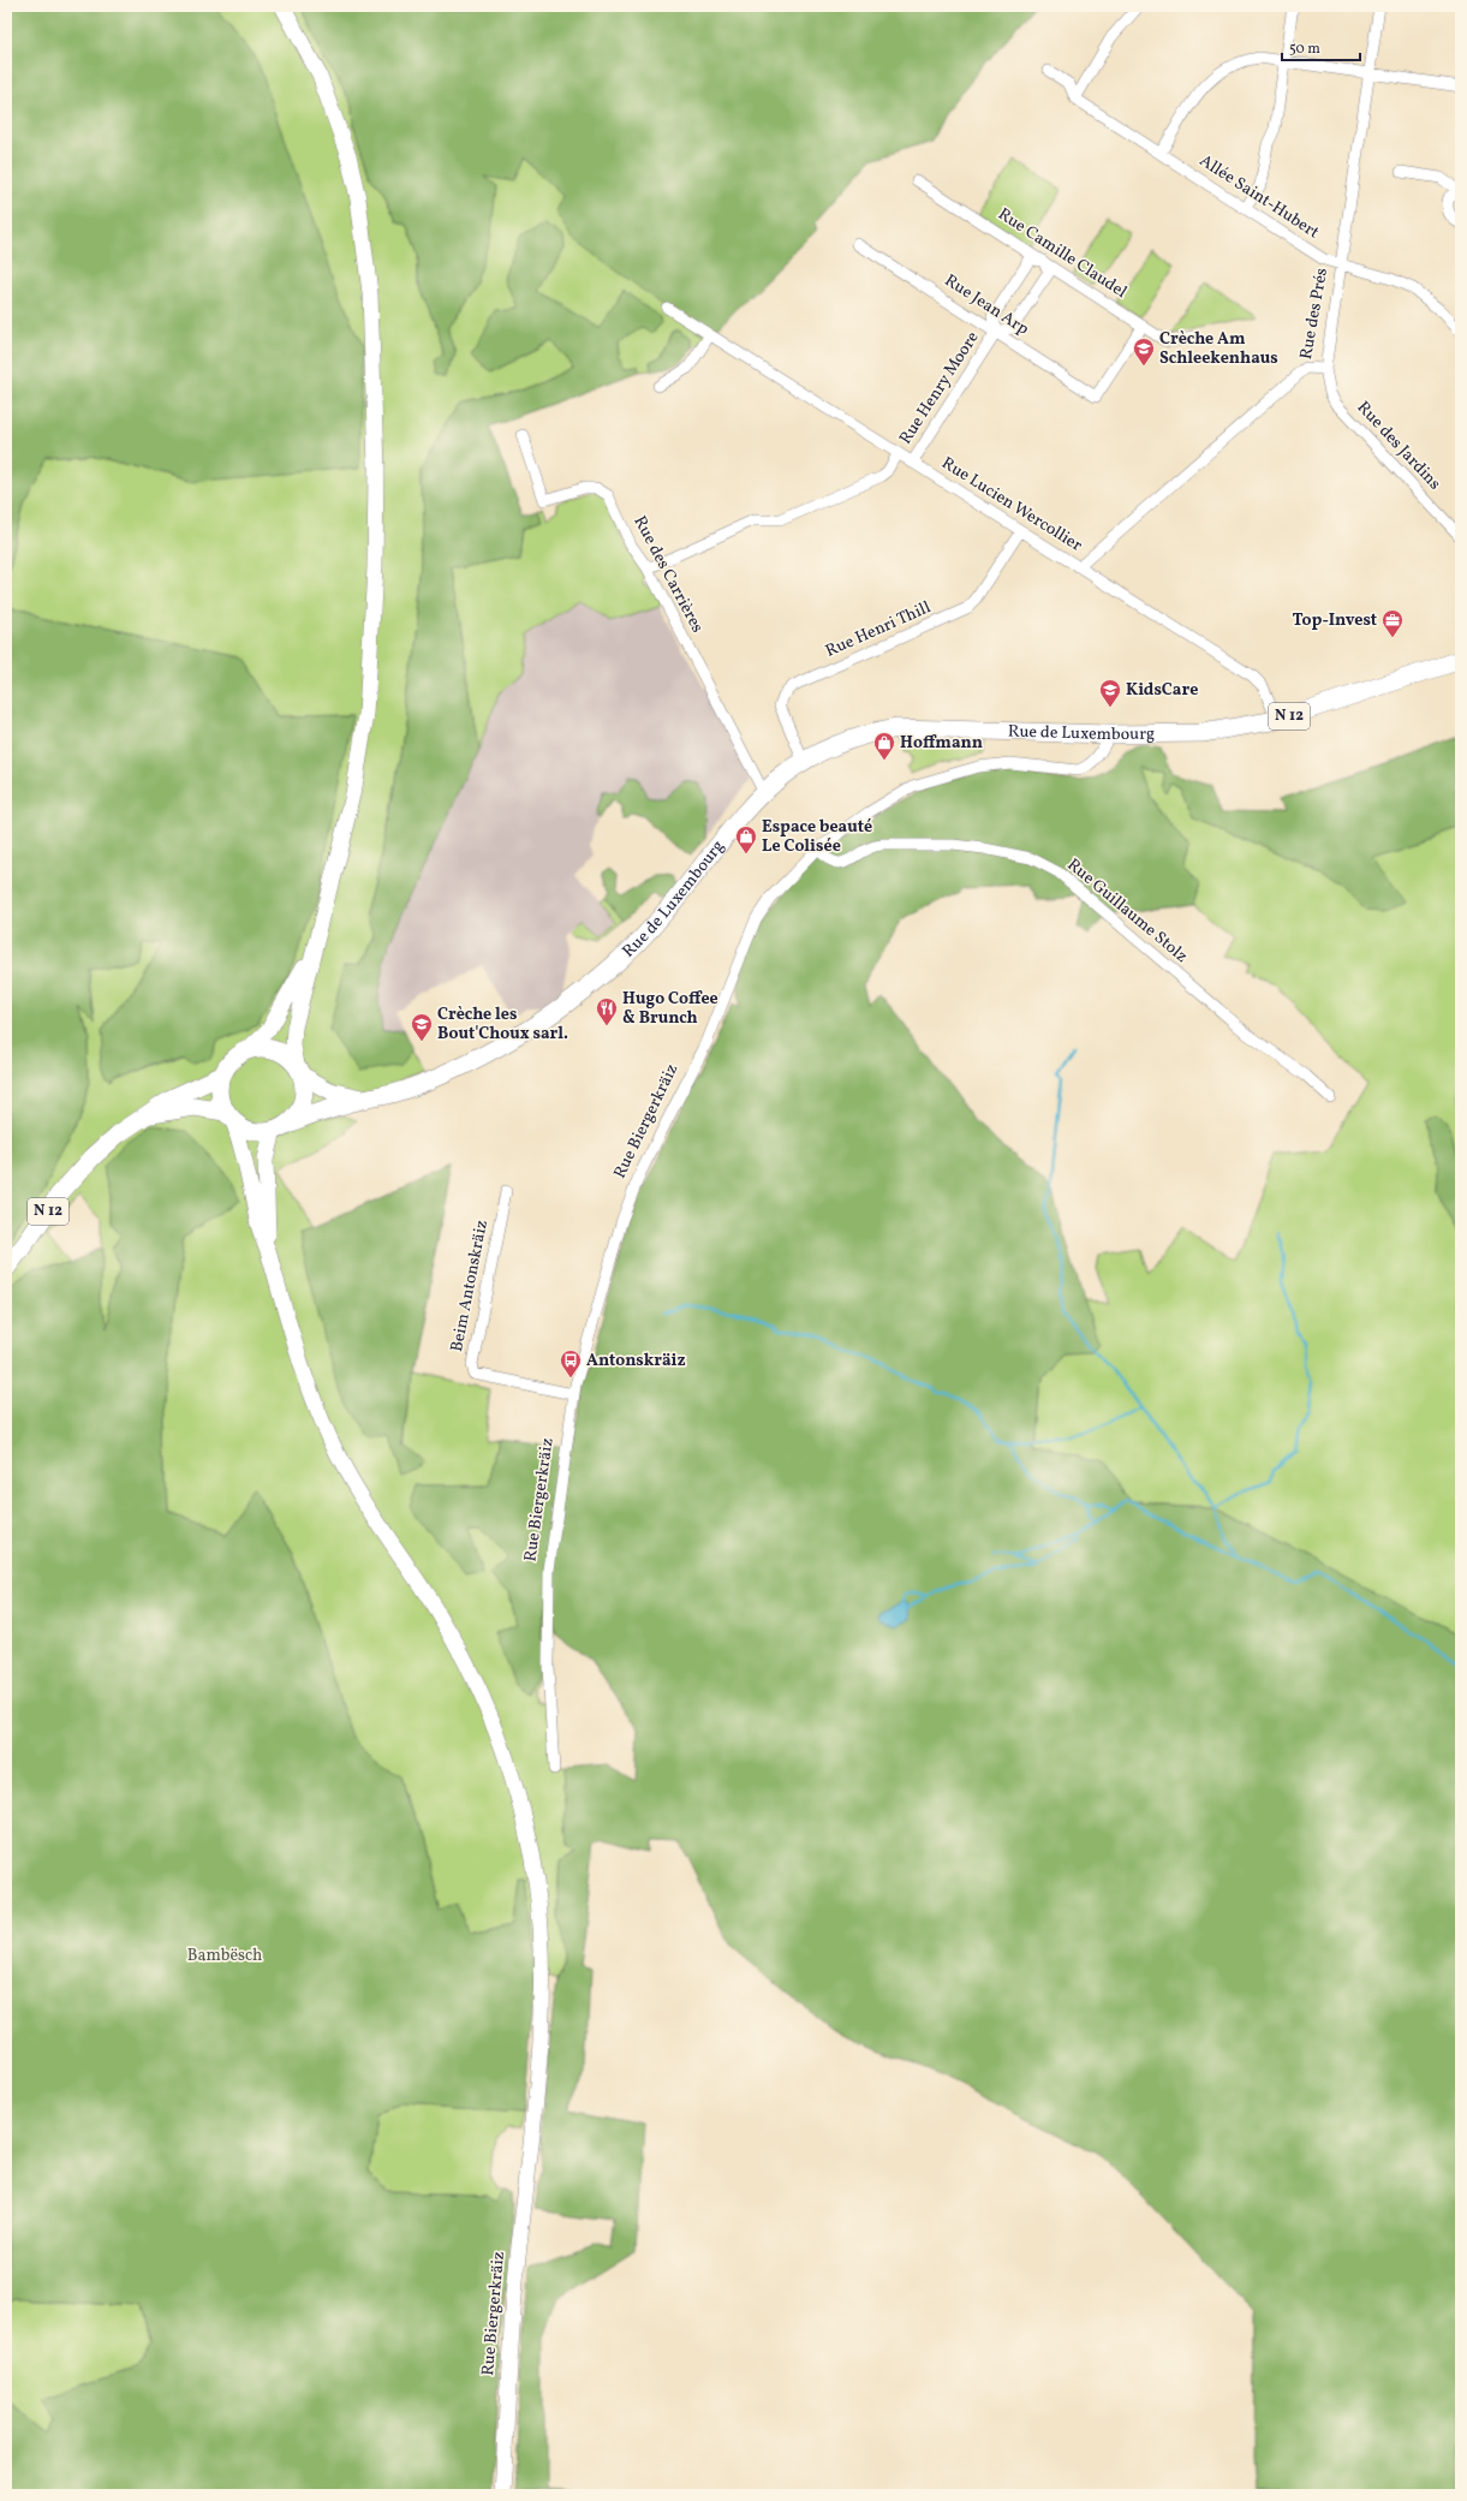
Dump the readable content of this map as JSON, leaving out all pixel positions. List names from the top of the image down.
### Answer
{
  "streets": {
    "main road": ["N 12", "Rue de Luxembourg", "Rue Biergerkräiz"],
    "street": [
      "Allée Saint-Hubert",
      "Rue Camille Claudel",
      "Rue Jean Arp",
      "Rue des Prés",
      "Rue Henry Moore",
      "Rue des Jardins",
      "Rue Lucien Wercollier",
      "Rue des Carrières",
      "Rue Henri Thill",
      "Rue Guillaume Stolz",
      "Beim Antonskräiz"
    ]
  },
  "crossings": [
    ["Allée Saint-Hubert", "Rue des Prés"],
    ["Rue Camille Claudel", "Rue Jean Arp"],
    ["Rue Camille Claudel", "Rue Henry Moore"],
    ["Rue Jean Arp", "Rue Henry Moore"],
    ["Rue des Prés", "Rue des Jardins"],
    ["Rue des Prés", "Rue Lucien Wercollier"],
    ["Rue Henry Moore", "Rue Lucien Wercollier"],
    ["Rue Lucien Wercollier", "Rue Henri Thill"],
    ["Rue Lucien Wercollier", "Rue de Luxembourg"],
    ["Rue des Carrières", "Rue de Luxembourg"],
    ["Rue Henri Thill", "Rue de Luxembourg"],
    ["N 12", "Rue de Luxembourg"],
    ["Rue de Luxembourg", "Rue Biergerkräiz"],
    ["Rue Guillaume Stolz", "Rue Biergerkräiz"],
    ["Rue Biergerkräiz", "Beim Antonskräiz"]
  ],
  "parks": ["Bambësch"],
  "places": {
    "school or university": ["Crèche Am Schleekenhaus", "KidsCare", "Crèche les Bout'Choux sarl."],
    "office": ["Top-Invest"],
    "shop": ["Hoffmann", "Espace beauté Le Colisée"],
    "restaurant": ["Hugo Coffee & Brunch"],
    "bus stop": ["Antonskräiz"]
  },
  "scale_bar": "50 m"
}
